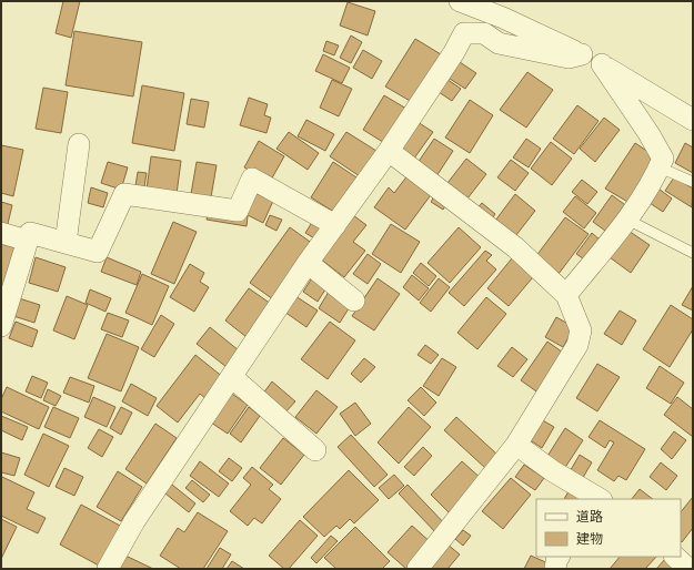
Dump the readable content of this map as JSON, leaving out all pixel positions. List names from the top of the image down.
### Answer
{
  "legend": ["道路", "建物"]
}
